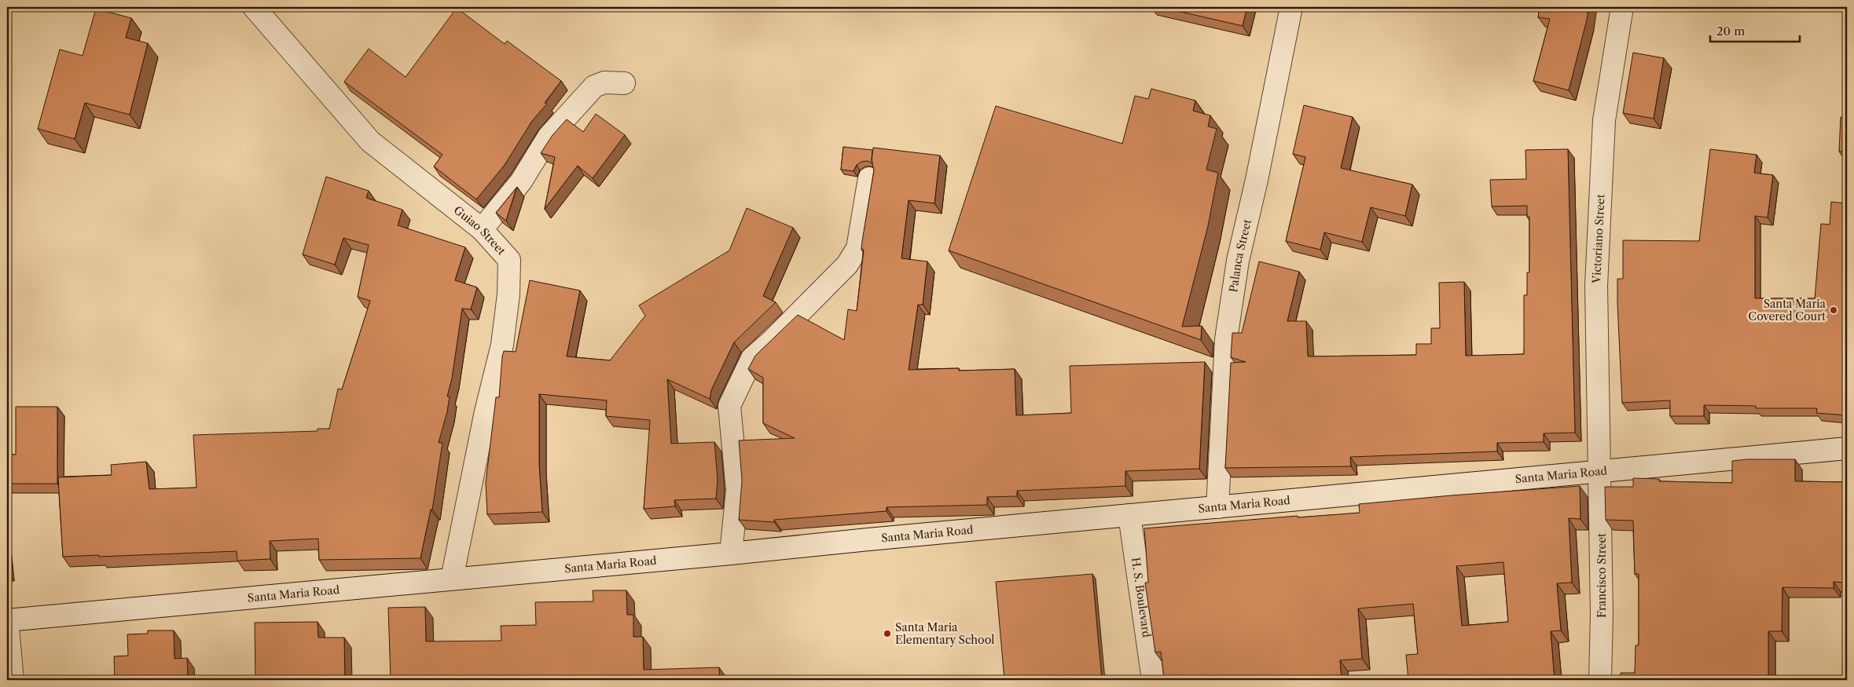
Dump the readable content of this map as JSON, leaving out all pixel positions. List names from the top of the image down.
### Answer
{
  "streets": {
    "street": [
      "Guiao Street",
      "Victoriano Street",
      "Palanca Street",
      "Santa Maria Road",
      "Francisco Street",
      "H. S. Boulevard"
    ]
  },
  "crossings": [
    ["Guiao Street", "Santa Maria Road"],
    ["Victoriano Street", "Santa Maria Road"],
    ["Victoriano Street", "Francisco Street"],
    ["Palanca Street", "Santa Maria Road"],
    ["Santa Maria Road", "Francisco Street"],
    ["Santa Maria Road", "H. S. Boulevard"]
  ],
  "places": ["Santa Maria Covered Court", "Santa Maria Elementary School"],
  "scale_bar": "20 m"
}
